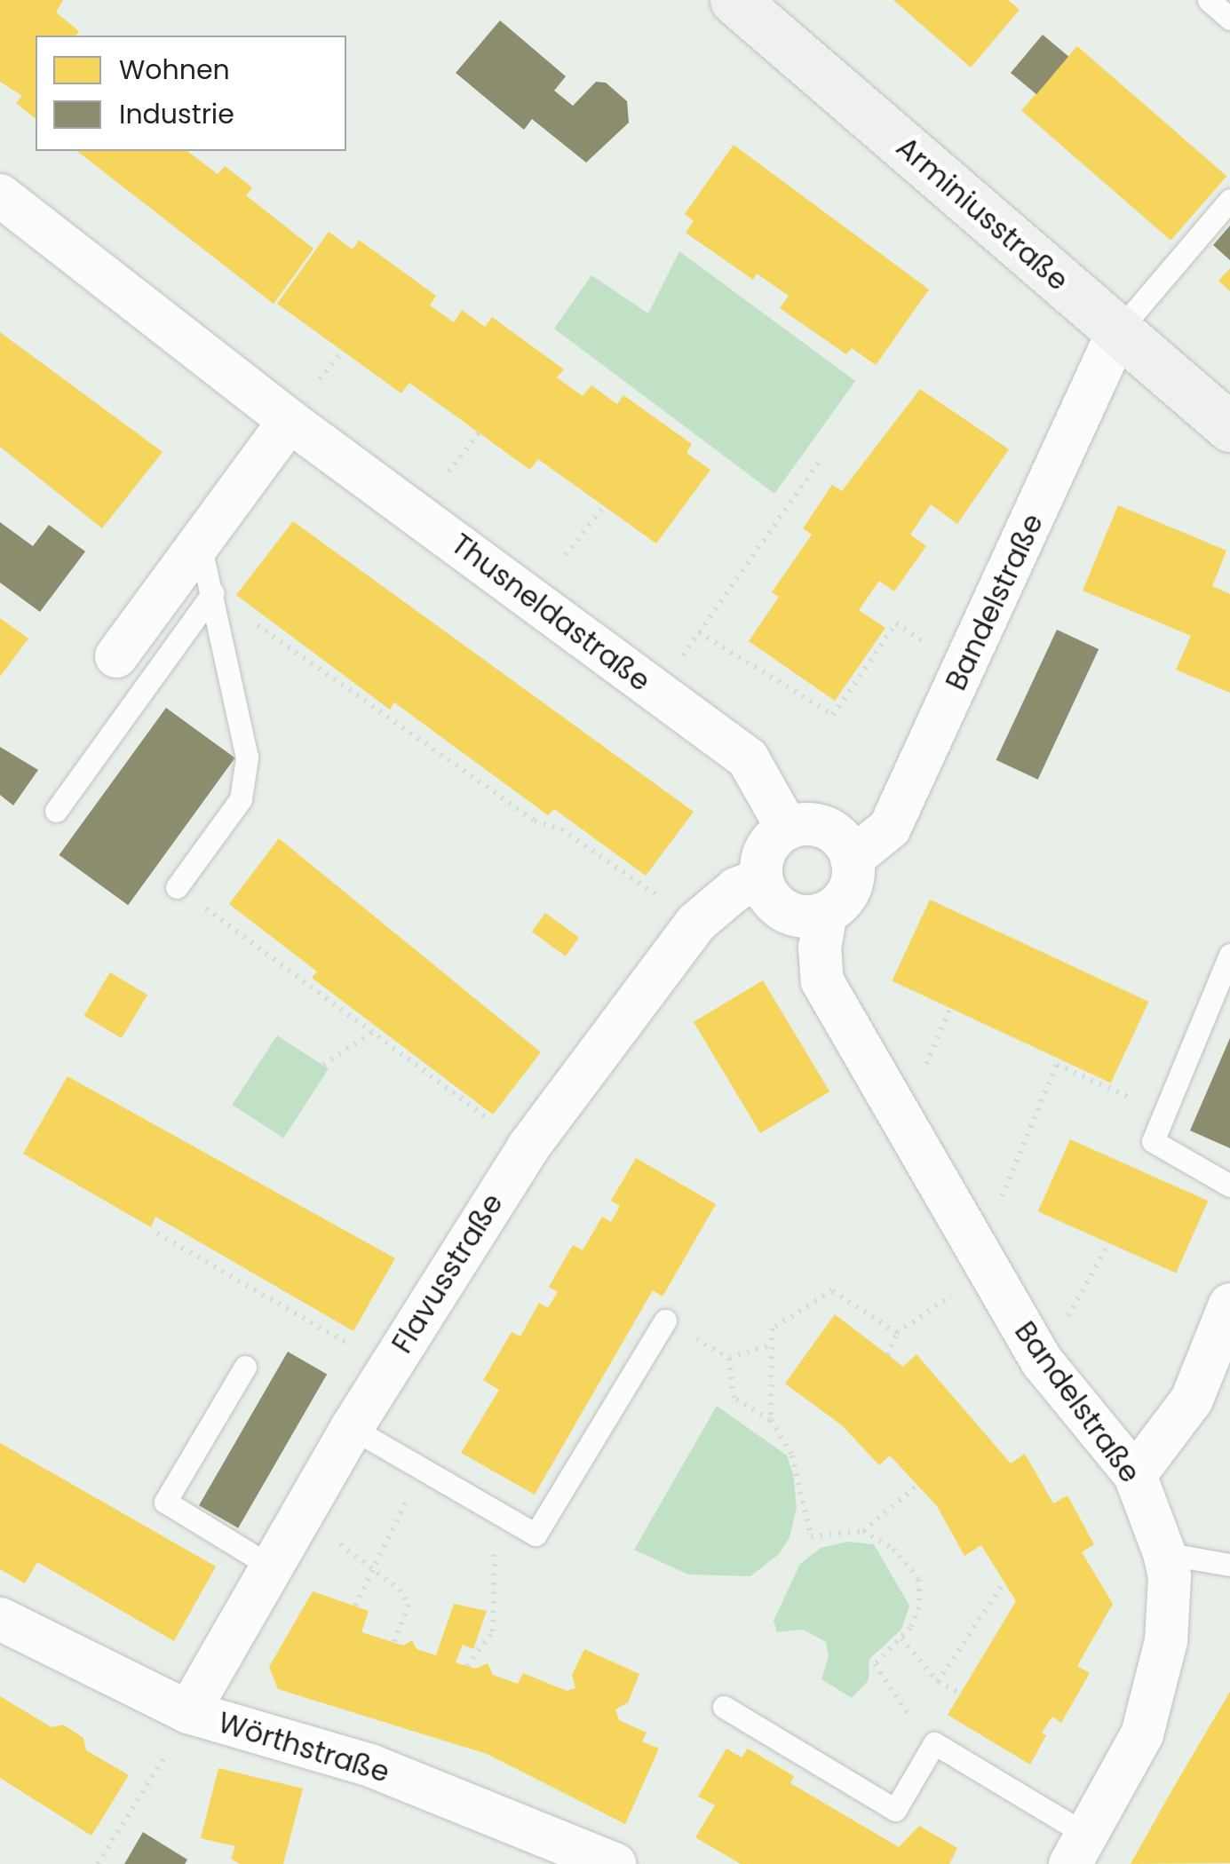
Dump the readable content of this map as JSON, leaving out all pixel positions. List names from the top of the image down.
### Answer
{
  "streets": {
    "main road": ["Arminiusstraße"],
    "street": [
      "Bandelstraße",
      "Thusneldastraße",
      "Flavusstraße",
      "Wörthstraße"
    ]
  },
  "crossings": [
    ["Arminiusstraße", "Bandelstraße"],
    ["Bandelstraße", "Thusneldastraße"],
    ["Bandelstraße", "Flavusstraße"],
    ["Thusneldastraße", "Flavusstraße"],
    ["Flavusstraße", "Wörthstraße"]
  ],
  "legend": ["Wohnen", "Industrie"]
}
